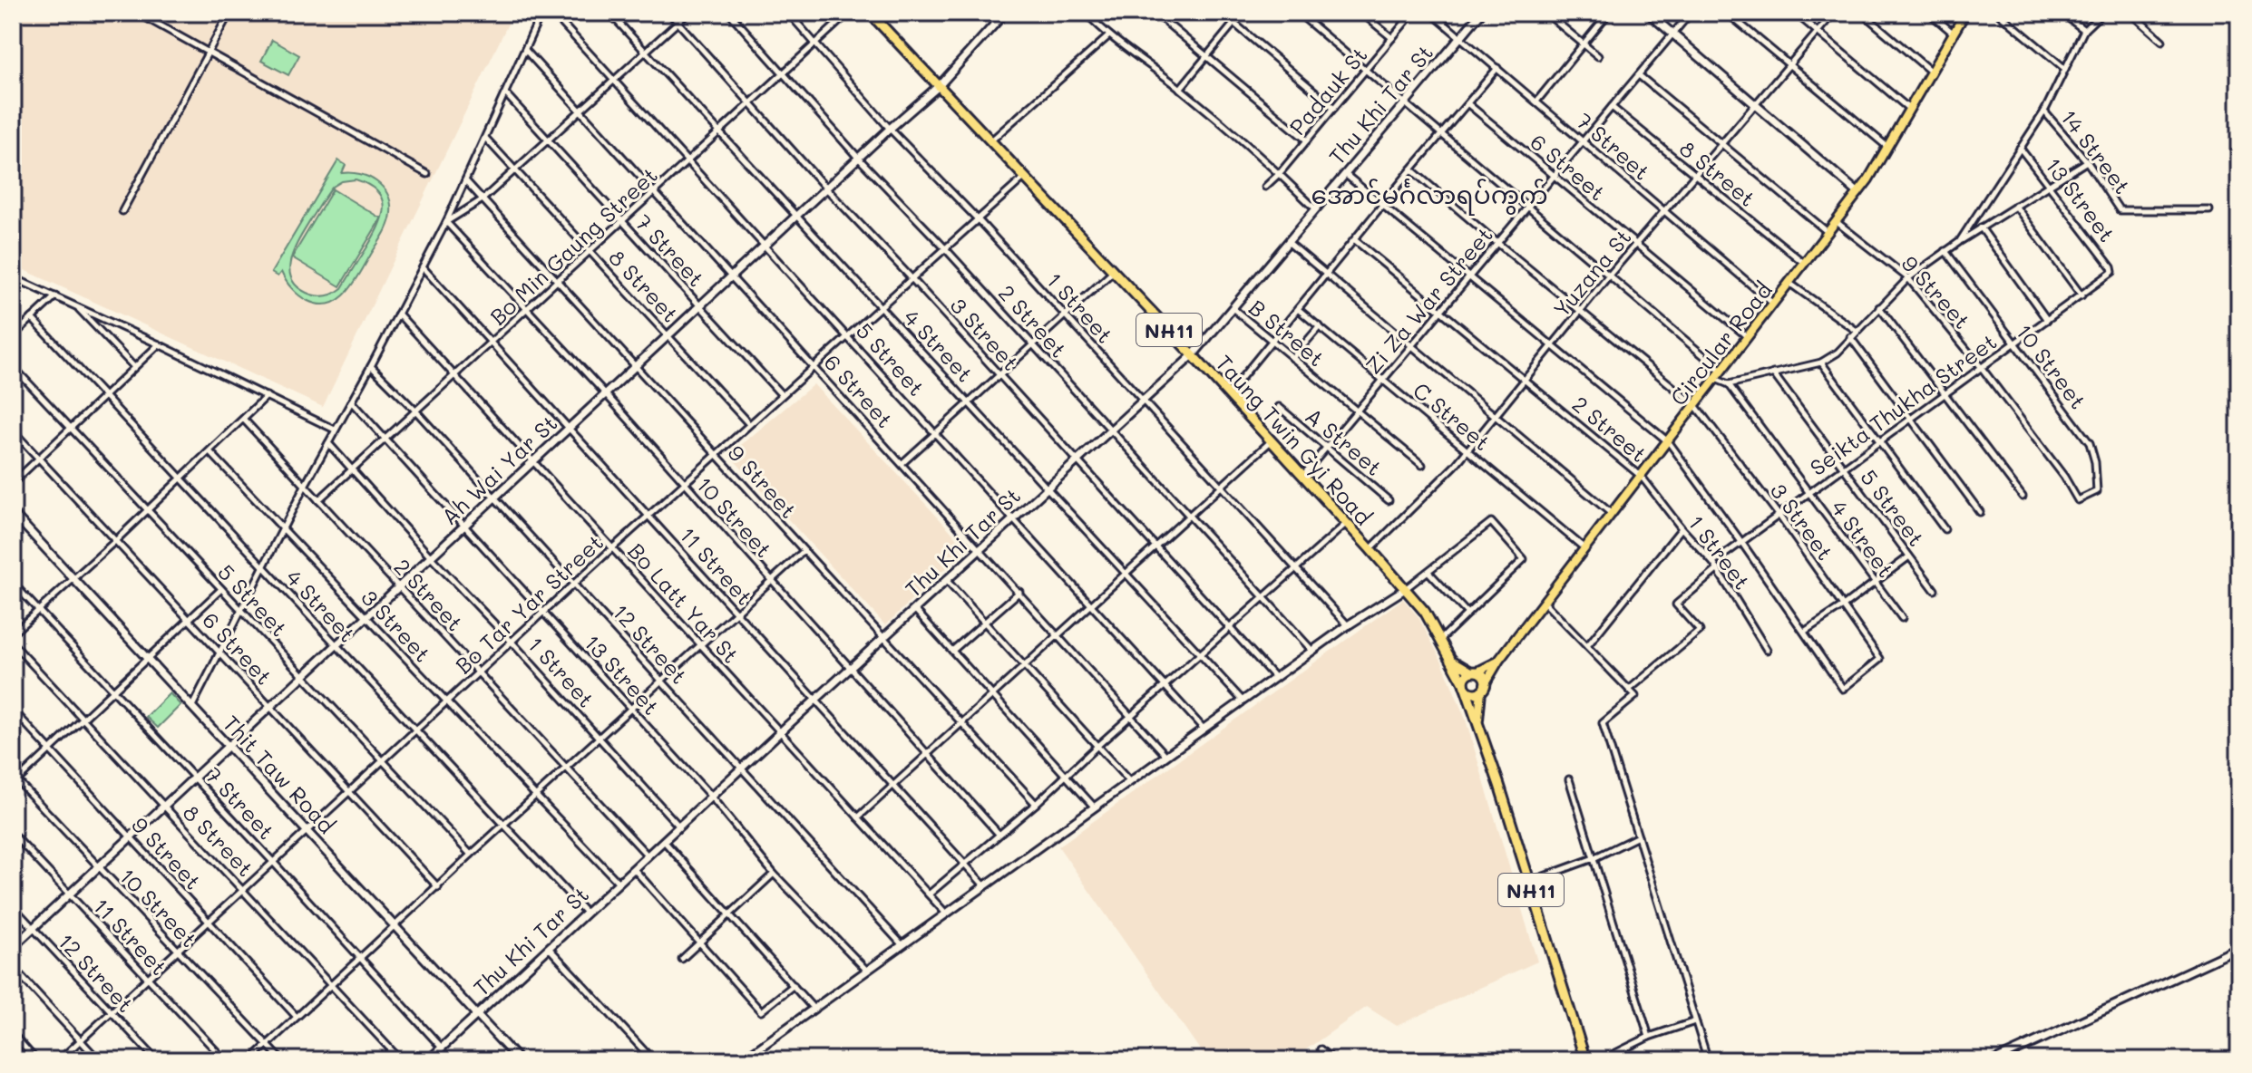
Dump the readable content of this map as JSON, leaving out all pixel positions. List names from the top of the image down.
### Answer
{
  "streets": {
    "highway": ["NH11", "Taung Twin Gyi Road"],
    "main road": ["Circular Road"],
    "street": [
      "Padauk St",
      "Thu Khi Tar St",
      "7 Street",
      "14 Street",
      "6 Street",
      "8 Street",
      "13 Street",
      "Bo Min Gaung Street",
      "Yuzana St",
      "9 Street",
      "Zi Za War Street",
      "1 Street",
      "2 Street",
      "B Street",
      "3 Street",
      "4 Street",
      "5 Street",
      "10 Street",
      "Seikta Thukha Street",
      "C Street",
      "A Street",
      "Ah Wai Yar St",
      "11 Street",
      "Bo Latt Yar St",
      "Bo Tar Yar Street",
      "12 Street",
      "Thit Taw Road"
    ]
  },
  "crossings": [
    ["Thu Khi Tar St", "7 Street"],
    ["Thu Khi Tar St", "6 Street"],
    ["Thu Khi Tar St", "13 Street"],
    ["Thu Khi Tar St", "9 Street"],
    ["Thu Khi Tar St", "1 Street"],
    ["Thu Khi Tar St", "2 Street"],
    ["Thu Khi Tar St", "B Street"],
    ["Thu Khi Tar St", "3 Street"],
    ["Thu Khi Tar St", "4 Street"],
    ["Thu Khi Tar St", "5 Street"],
    ["Thu Khi Tar St", "10 Street"],
    ["Thu Khi Tar St", "Taung Twin Gyi Road"],
    ["Thu Khi Tar St", "11 Street"],
    ["Thu Khi Tar St", "Bo Latt Yar St"],
    ["Thu Khi Tar St", "12 Street"],
    ["Thu Khi Tar St", "Thit Taw Road"],
    ["7 Street", "Bo Min Gaung Street"],
    ["7 Street", "Yuzana St"],
    ["7 Street", "Zi Za War Street"],
    ["7 Street", "Circular Road"],
    ["7 Street", "Ah Wai Yar St"],
    ["7 Street", "Bo Tar Yar Street"],
    ["6 Street", "Bo Min Gaung Street"],
    ["6 Street", "Yuzana St"],
    ["6 Street", "Zi Za War Street"],
    ["6 Street", "Circular Road"],
    ["6 Street", "Ah Wai Yar St"],
    ["6 Street", "Bo Tar Yar Street"],
    ["8 Street", "Bo Min Gaung Street"],
    ["8 Street", "Yuzana St"],
    ["8 Street", "Zi Za War Street"],
    ["8 Street", "Circular Road"],
    ["8 Street", "Ah Wai Yar St"],
    ["8 Street", "Bo Tar Yar Street"],
    ["13 Street", "Bo Min Gaung Street"],
    ["13 Street", "Seikta Thukha Street"],
    ["13 Street", "Ah Wai Yar St"],
    ["13 Street", "Bo Tar Yar Street"],
    ["Bo Min Gaung Street", "9 Street"],
    ["Bo Min Gaung Street", "1 Street"],
    ["Bo Min Gaung Street", "2 Street"],
    ["Bo Min Gaung Street", "3 Street"],
    ["Bo Min Gaung Street", "4 Street"],
    ["Bo Min Gaung Street", "5 Street"],
    ["Bo Min Gaung Street", "10 Street"],
    ["Bo Min Gaung Street", "11 Street"],
    ["Bo Min Gaung Street", "Bo Latt Yar St"],
    ["Bo Min Gaung Street", "12 Street"],
    ["Yuzana St", "2 Street"],
    ["Yuzana St", "C Street"],
    ["Yuzana St", "Taung Twin Gyi Road"],
    ["9 Street", "Circular Road"],
    ["9 Street", "10 Street"],
    ["9 Street", "Seikta Thukha Street"],
    ["9 Street", "Ah Wai Yar St"],
    ["9 Street", "Bo Tar Yar Street"],
    ["Zi Za War Street", "2 Street"],
    ["Zi Za War Street", "B Street"],
    ["Zi Za War Street", "C Street"],
    ["Zi Za War Street", "Taung Twin Gyi Road"],
    ["Zi Za War Street", "A Street"],
    ["1 Street", "2 Street"],
    ["1 Street", "Circular Road"],
    ["1 Street", "Seikta Thukha Street"],
    ["1 Street", "Ah Wai Yar St"],
    ["1 Street", "Bo Tar Yar Street"],
    ["2 Street", "3 Street"],
    ["2 Street", "Circular Road"],
    ["2 Street", "Seikta Thukha Street"],
    ["2 Street", "Ah Wai Yar St"],
    ["2 Street", "Bo Tar Yar Street"],
    ["NH11", "Circular Road"],
    ["NH11", "Taung Twin Gyi Road"],
    ["3 Street", "Circular Road"],
    ["3 Street", "Seikta Thukha Street"],
    ["3 Street", "Ah Wai Yar St"],
    ["3 Street", "Bo Tar Yar Street"],
    ["Circular Road", "C Street"],
    ["Circular Road", "Taung Twin Gyi Road"],
    ["4 Street", "Seikta Thukha Street"],
    ["4 Street", "Ah Wai Yar St"],
    ["4 Street", "Bo Tar Yar Street"],
    ["5 Street", "Seikta Thukha Street"],
    ["5 Street", "Ah Wai Yar St"],
    ["5 Street", "Bo Tar Yar Street"],
    ["10 Street", "Seikta Thukha Street"],
    ["10 Street", "Ah Wai Yar St"],
    ["10 Street", "Bo Tar Yar Street"],
    ["Taung Twin Gyi Road", "Ah Wai Yar St"],
    ["Taung Twin Gyi Road", "Bo Tar Yar Street"],
    ["Ah Wai Yar St", "11 Street"],
    ["Ah Wai Yar St", "Bo Latt Yar St"],
    ["Ah Wai Yar St", "12 Street"],
    ["Ah Wai Yar St", "Thit Taw Road"],
    ["11 Street", "Bo Tar Yar Street"],
    ["Bo Latt Yar St", "Bo Tar Yar Street"],
    ["Bo Tar Yar Street", "12 Street"],
    ["Bo Tar Yar Street", "Thit Taw Road"]
  ],
  "districts": ["အောင်မင်္ဂလာရပ်ကွက်"]
}
